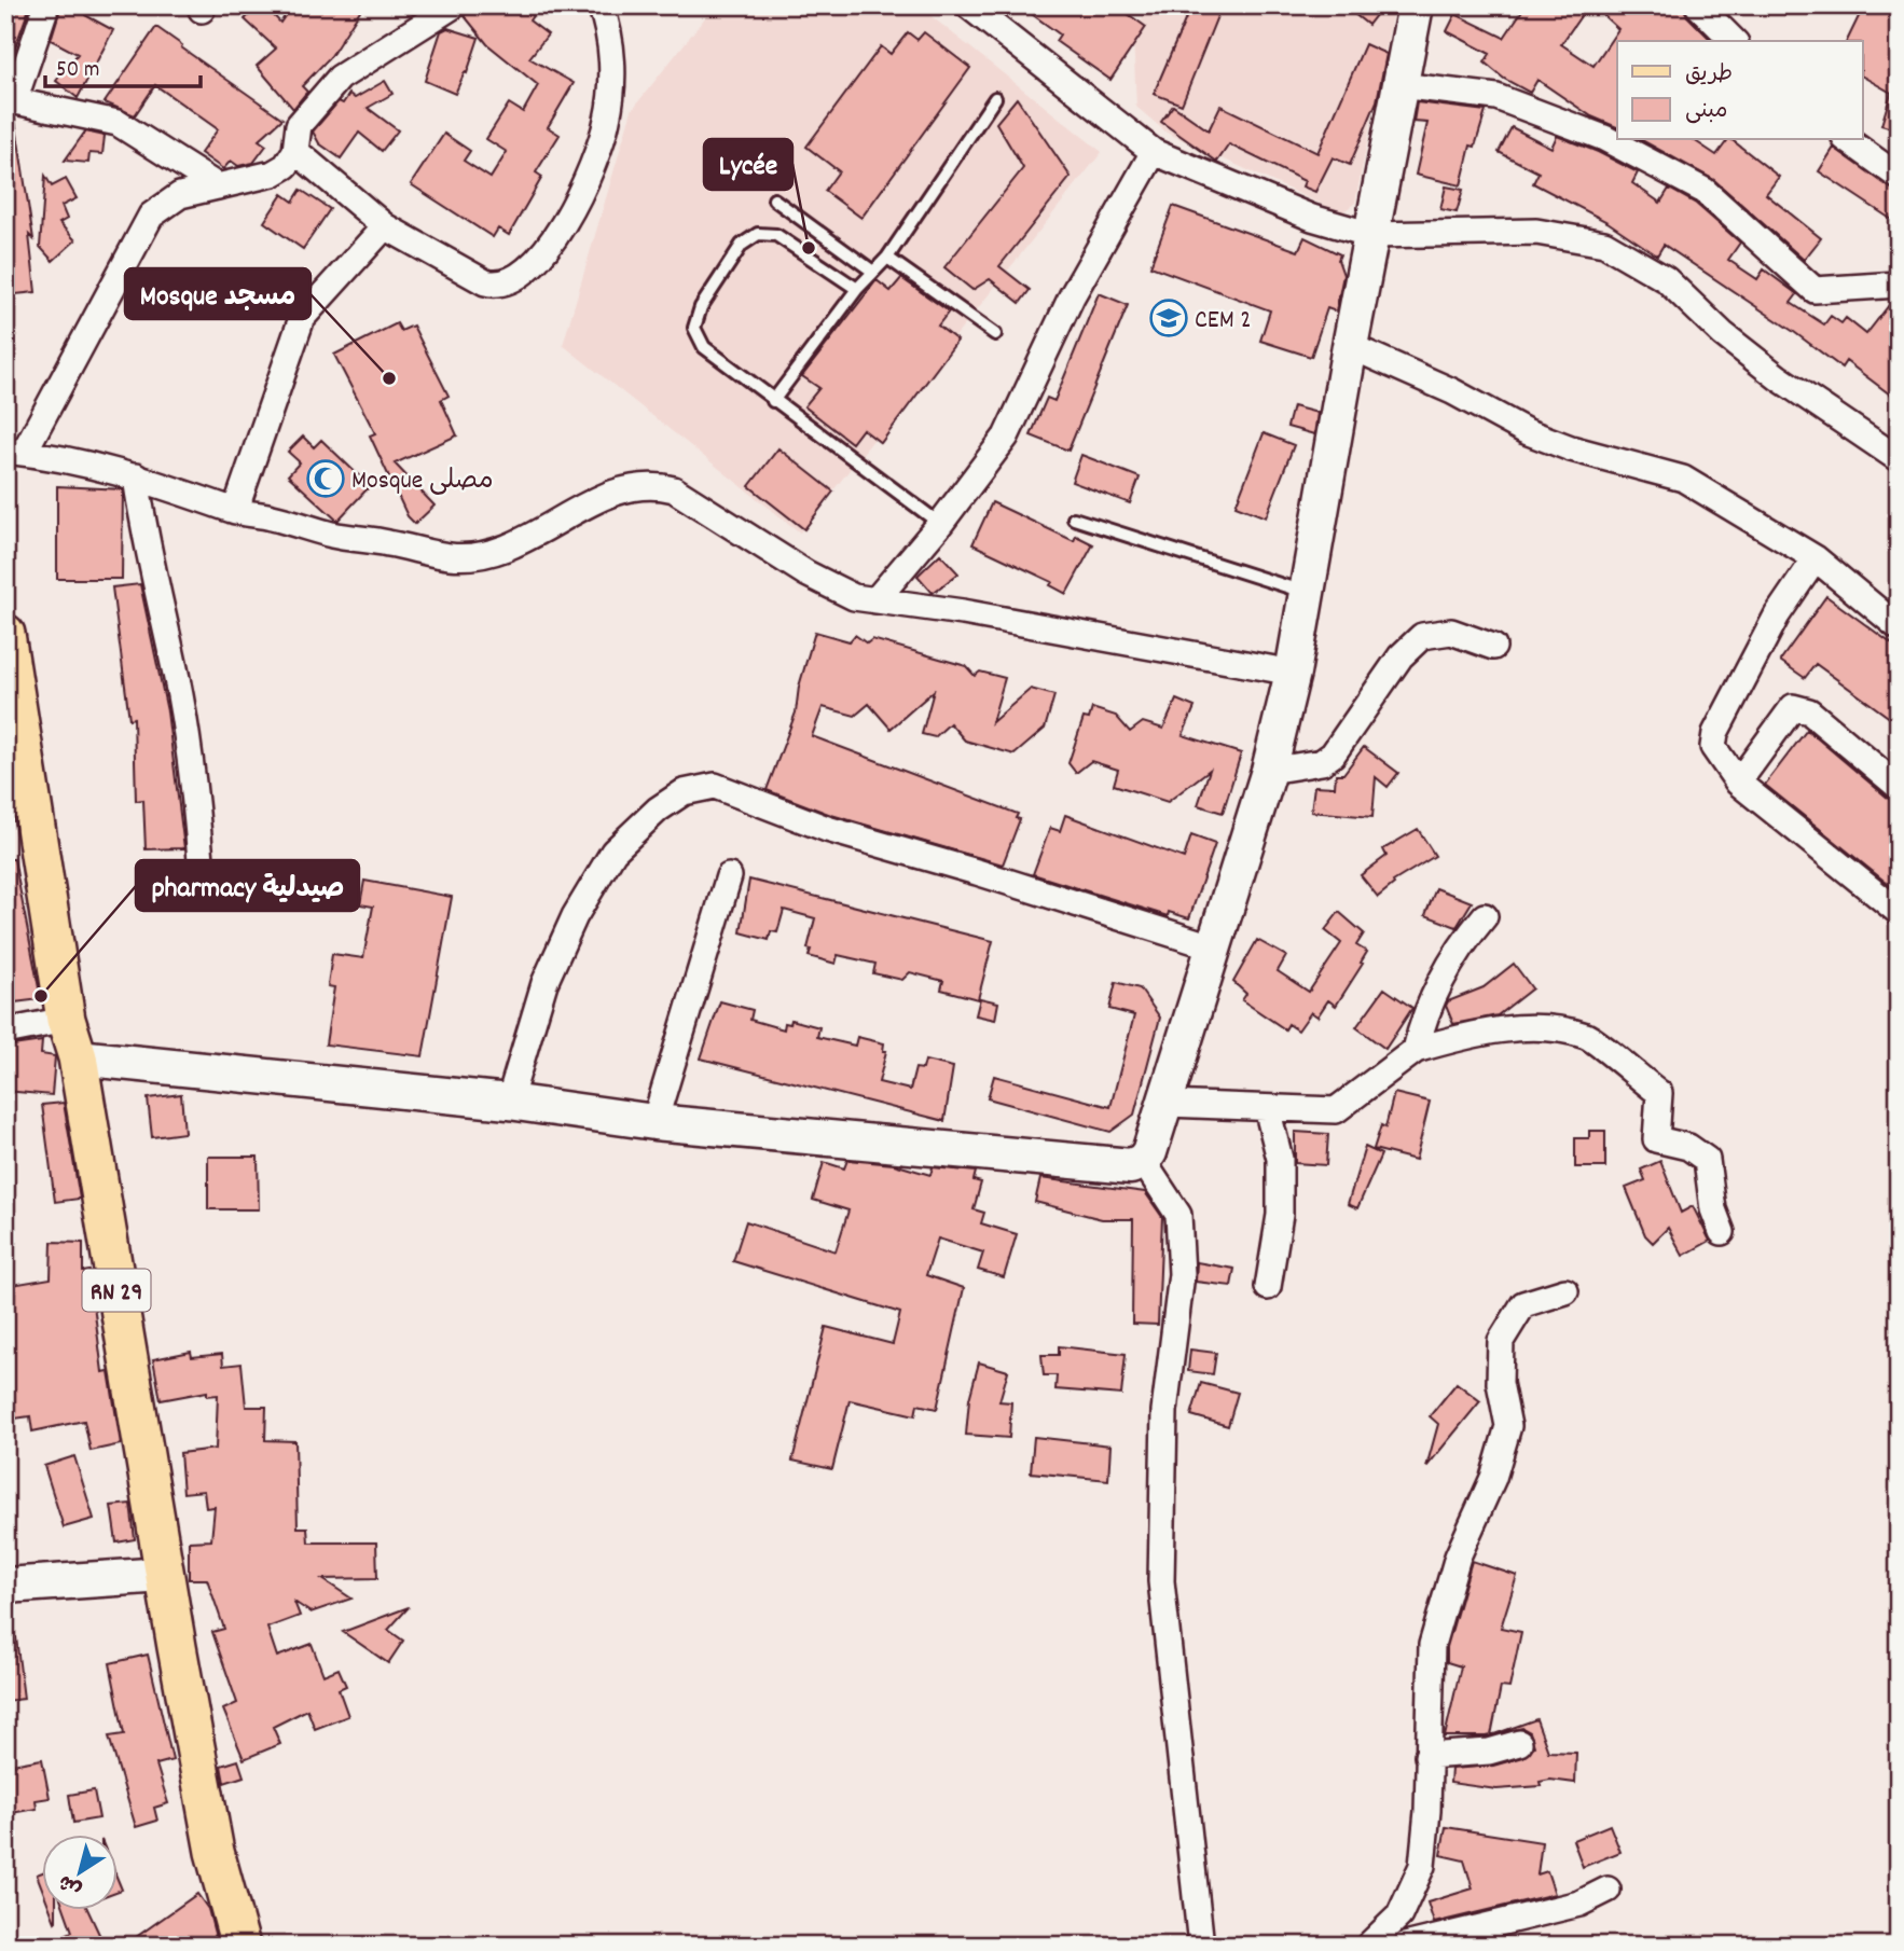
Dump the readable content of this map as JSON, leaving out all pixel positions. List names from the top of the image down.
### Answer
{
  "streets": {
    "main road": ["RN 29"]
  },
  "places": {
    "other": ["Lycée", "Mosque مسجد", "pharmacy صيدلية"],
    "school or university": ["CEM 2"],
    "mosque": ["Mosque مصلى"]
  },
  "legend": ["طريق", "مبنى"],
  "scale_bar": "50 m",
  "north": "bottom left"
}
